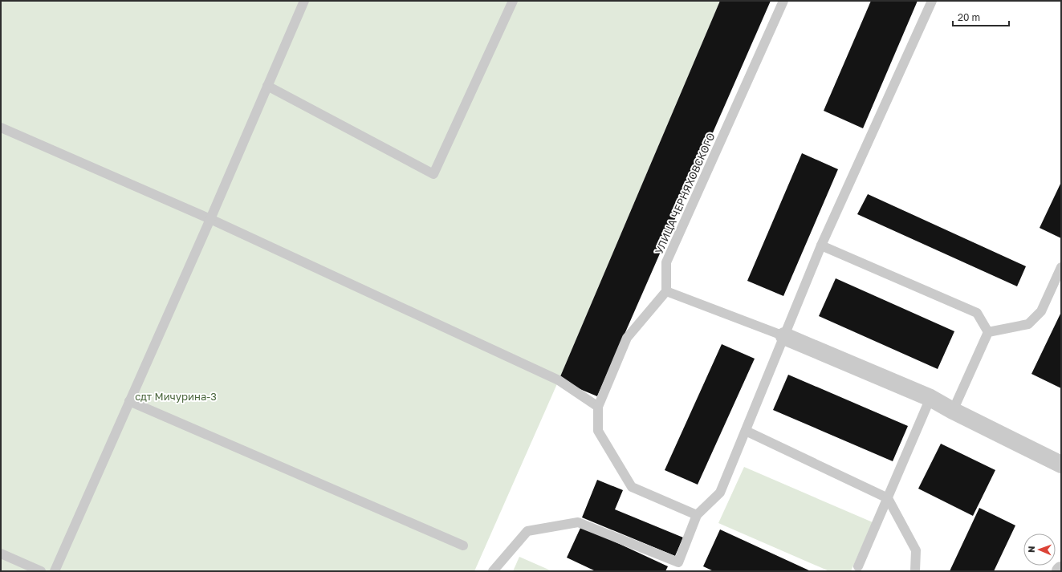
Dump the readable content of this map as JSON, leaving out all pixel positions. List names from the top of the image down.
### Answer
{
  "streets": {
    "lane": ["УЛИЦА ЧЕРНЯХОВСКОГО"]
  },
  "parks": ["сдт Мичурина-3"],
  "scale_bar": "20 m",
  "north": "left"
}
